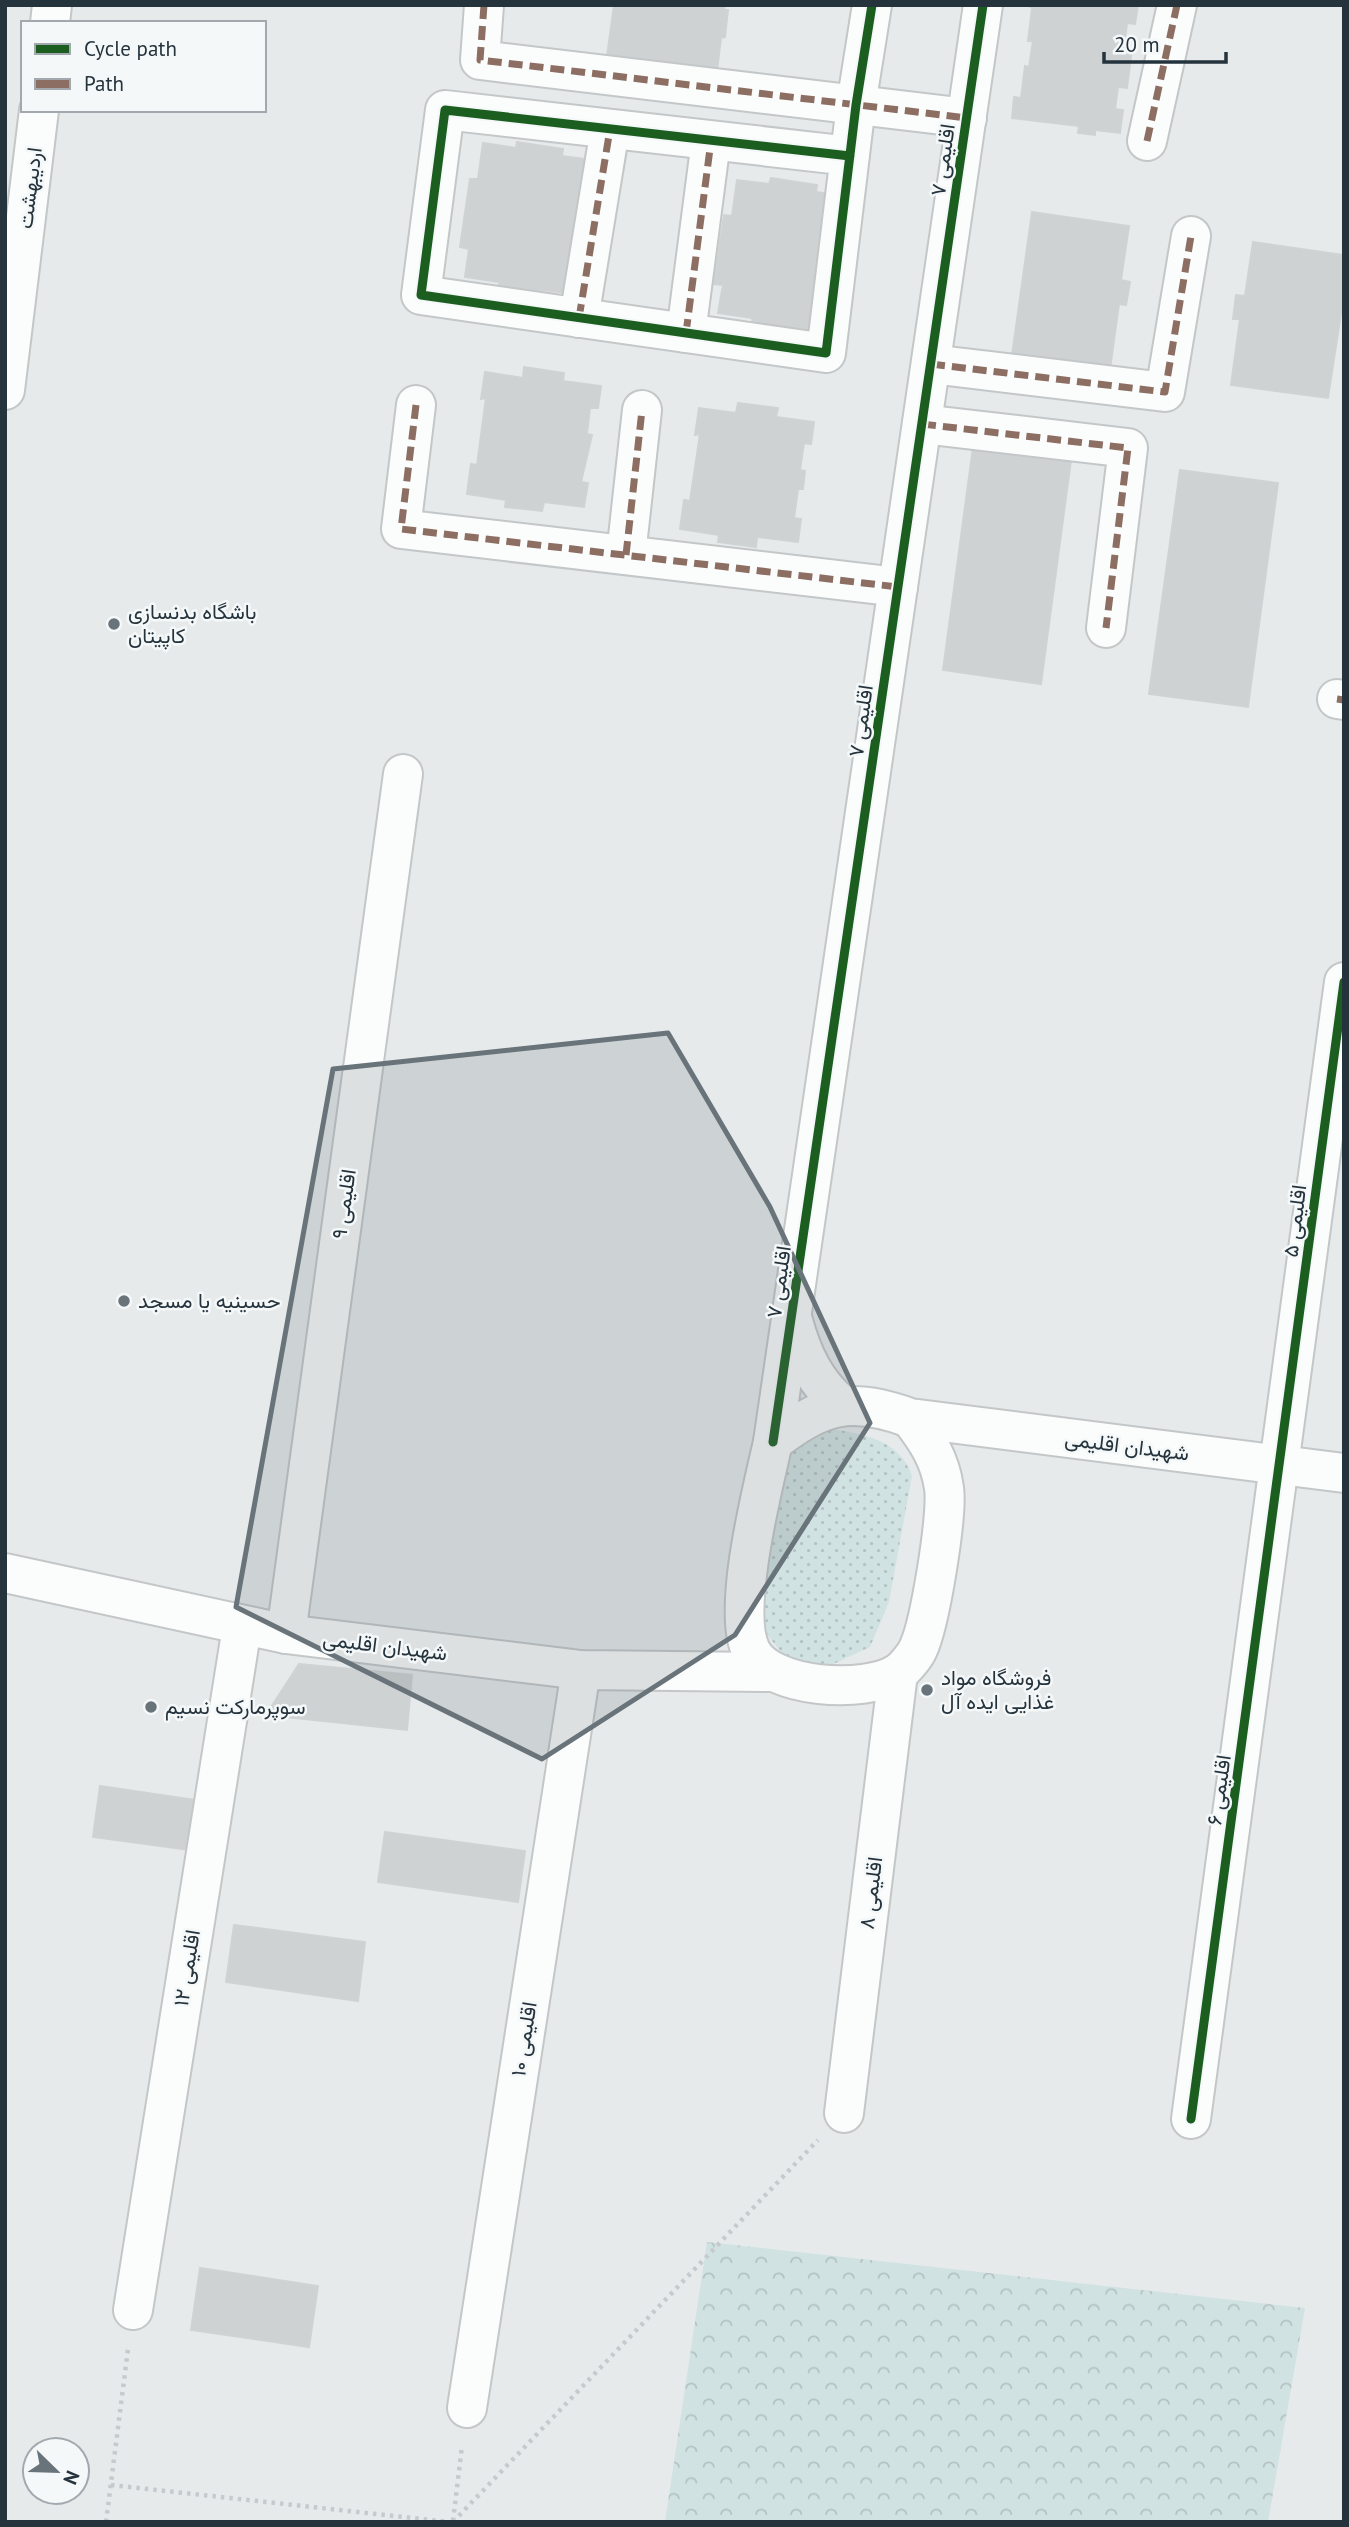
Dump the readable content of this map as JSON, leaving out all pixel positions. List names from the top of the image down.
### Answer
{
  "streets": {
    "street": [
      "اقلیمی ۷",
      "اردیبهشت",
      "اقلیمی ۹",
      "اقلیمی ۵",
      "شهیدان اقلیمی",
      "اقلیمی ۶",
      "اقلیمی ۸",
      "اقلیمی ۱۲",
      "اقلیمی ۱۰"
    ]
  },
  "crossings": [
    ["اقلیمی ۷", "شهیدان اقلیمی"],
    ["اقلیمی ۹", "شهیدان اقلیمی"],
    ["اقلیمی ۵", "شهیدان اقلیمی"],
    ["اقلیمی ۵", "اقلیمی ۶"],
    ["شهیدان اقلیمی", "اقلیمی ۶"],
    ["شهیدان اقلیمی", "اقلیمی ۸"],
    ["شهیدان اقلیمی", "اقلیمی ۱۲"],
    ["شهیدان اقلیمی", "اقلیمی ۱۰"]
  ],
  "places": [
    "باشگاه بدنسازی کاپیتان",
    "حسینیه یا مسجد",
    "فروشگاه مواد غذایی ایده آل",
    "سوپرمارکت نسیم"
  ],
  "legend": ["Cycle path", "Path"],
  "scale_bar": "20 m",
  "north": "bottom right"
}
